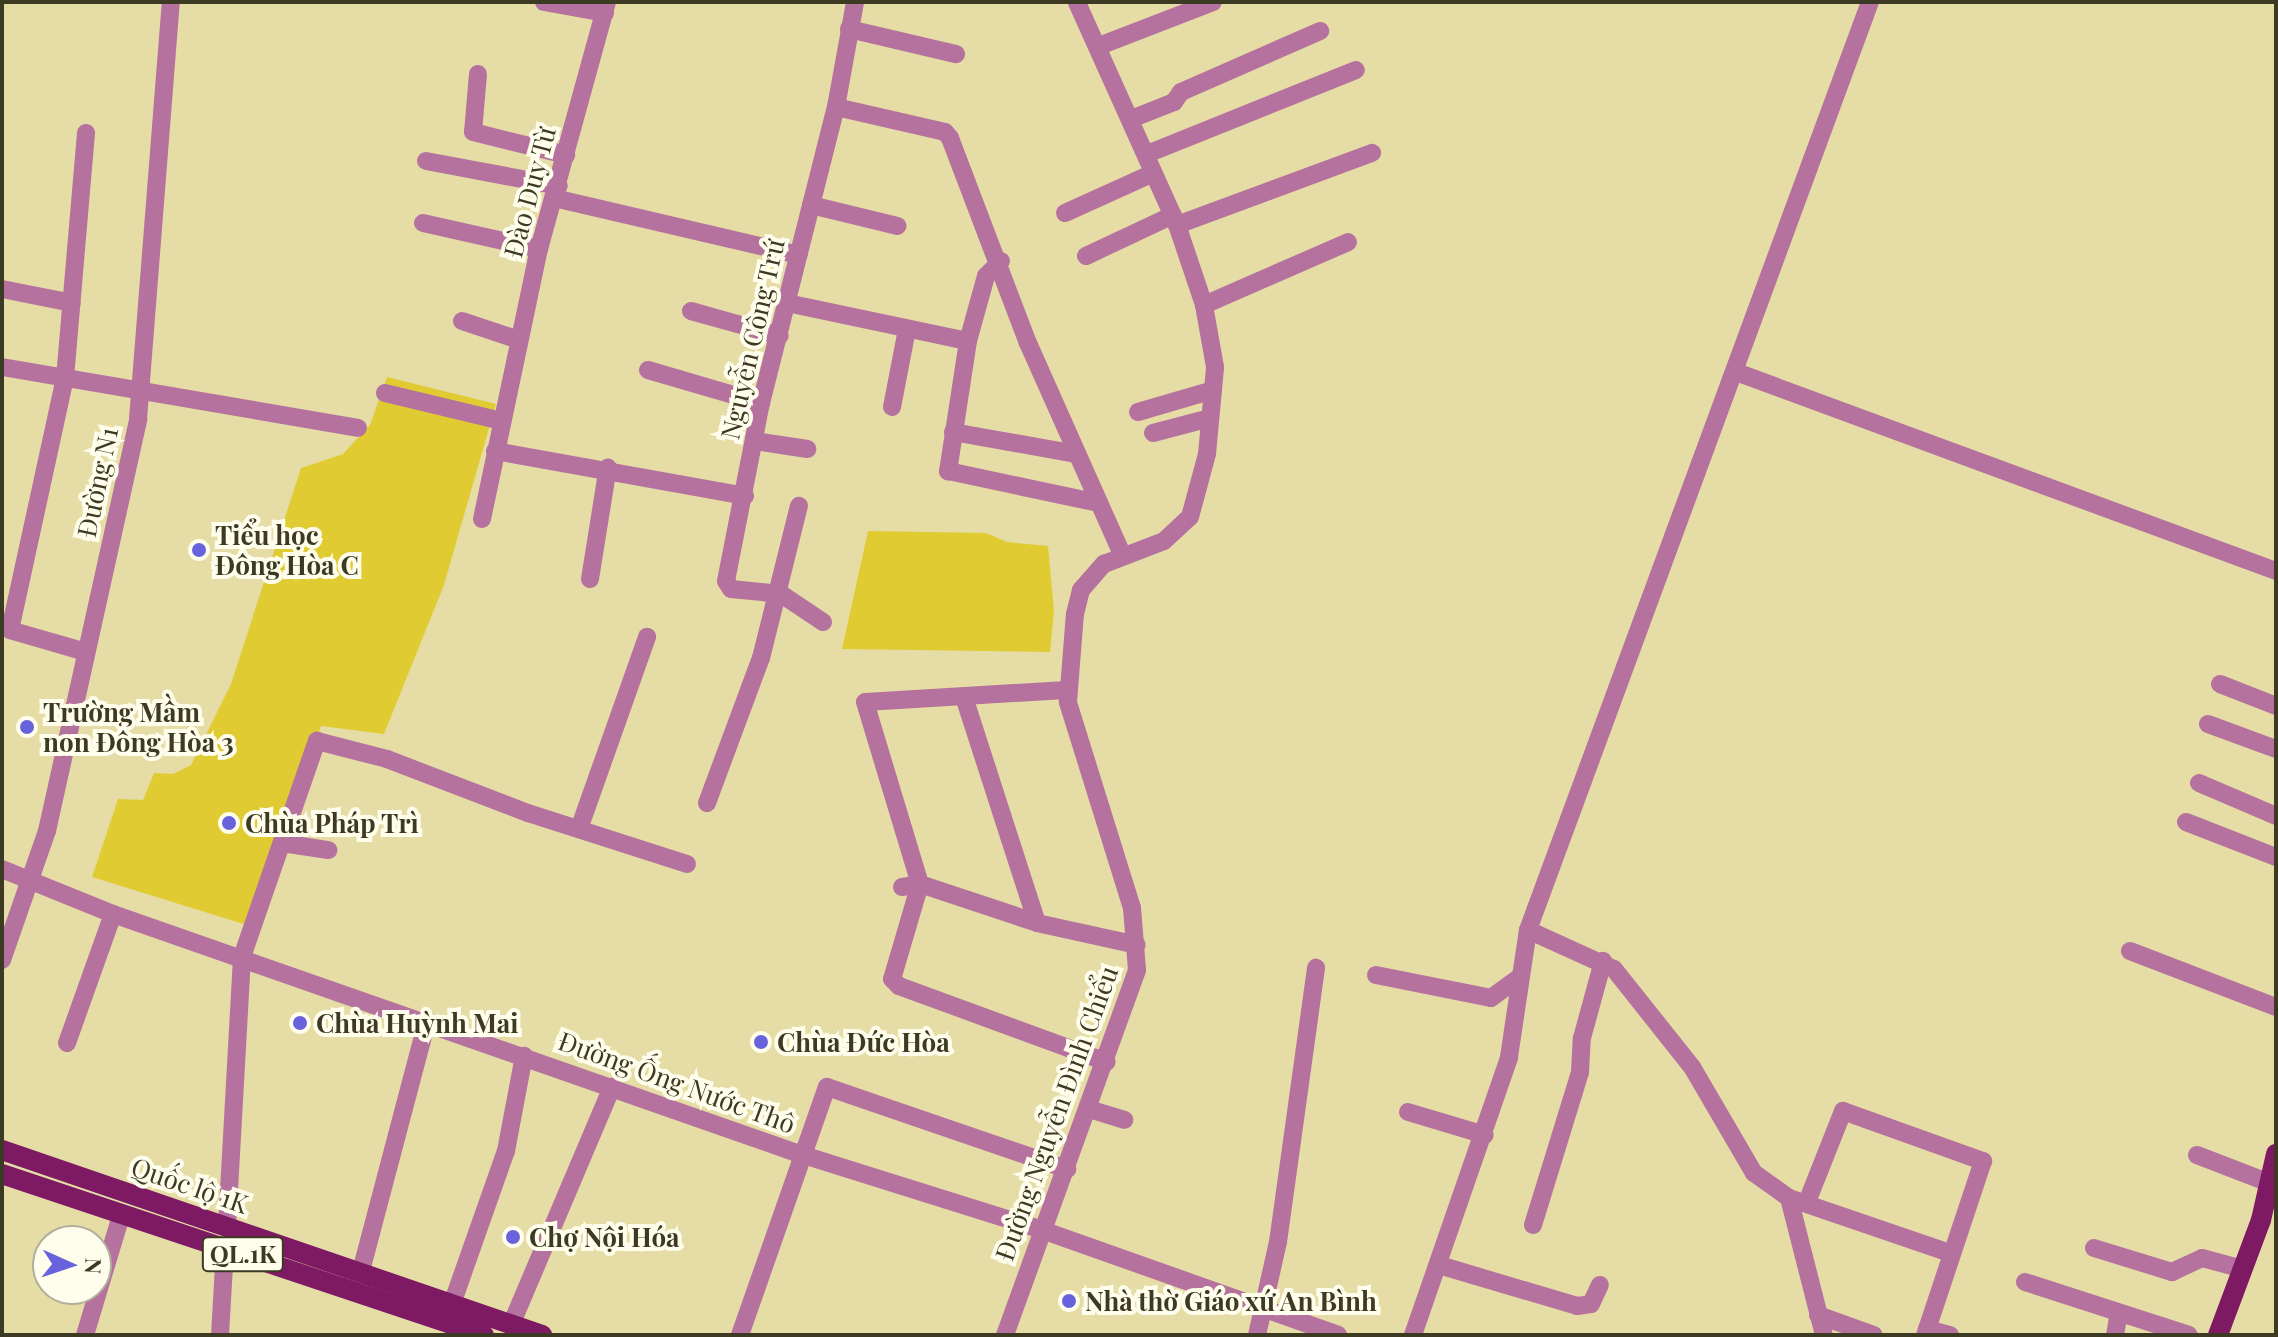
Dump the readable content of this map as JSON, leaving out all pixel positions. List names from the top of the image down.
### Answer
{
  "streets": {
    "main road": ["Quốc lộ 1K", "QL.1K"],
    "street": [
      "Đào Duy Từ",
      "Nguyễn Công Trứ",
      "Đường N1",
      "Đường Ống Nước Thô",
      "Đường Nguyễn Đình Chiểu"
    ]
  },
  "crossings": [
    ["Đường N1", "Đường Ống Nước Thô"],
    ["Đường Ống Nước Thô", "Đường Nguyễn Đình Chiểu"]
  ],
  "places": [
    "Tiểu học Đông Hòa C",
    "Trường Mầm non Đông Hòa 3",
    "Chùa Pháp Trì",
    "Chùa Huỳnh Mai",
    "Chùa Đức Hòa",
    "Chợ Nội Hóa",
    "Nhà thờ Giáo xứ An Bình"
  ],
  "north": "right"
}
